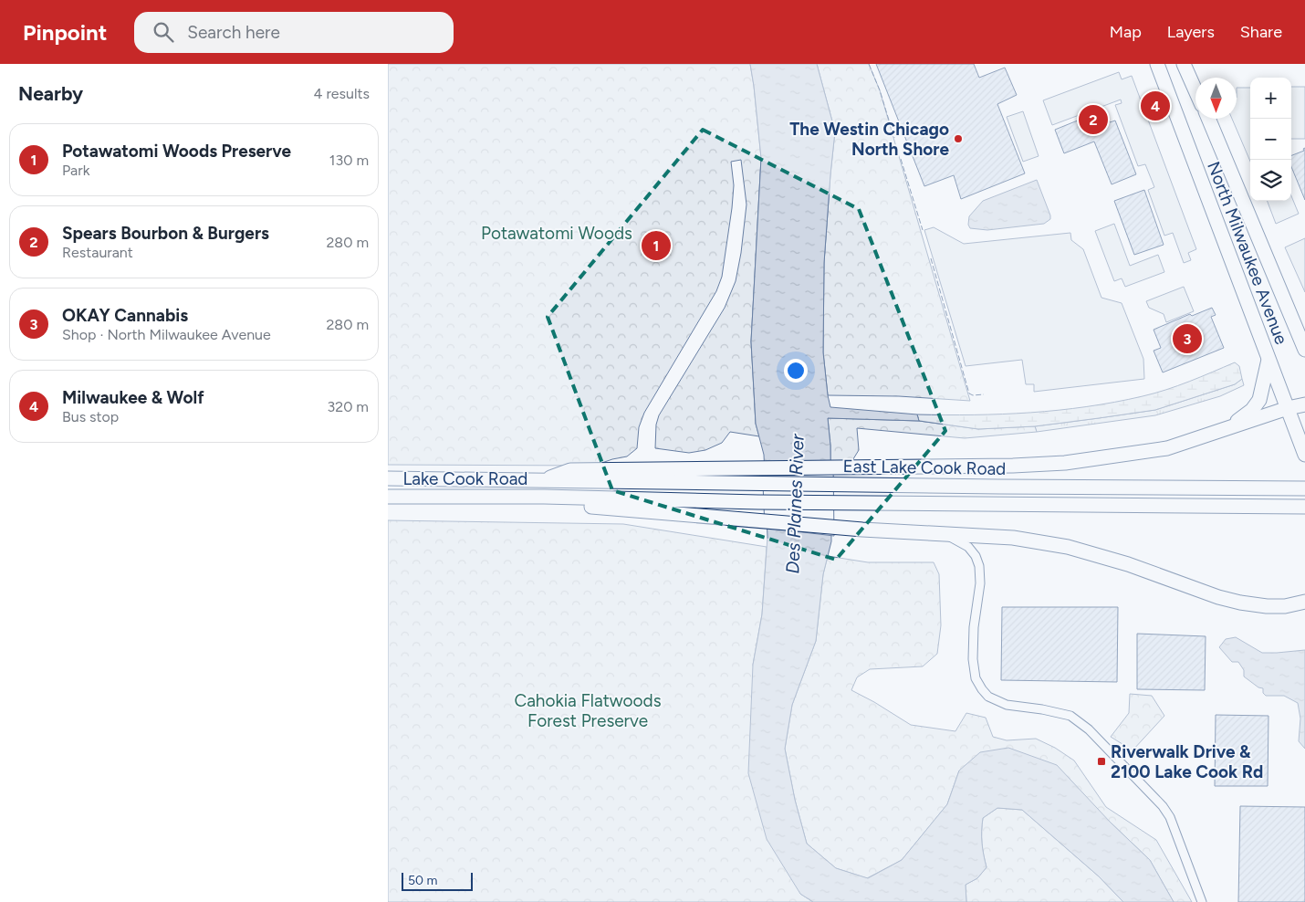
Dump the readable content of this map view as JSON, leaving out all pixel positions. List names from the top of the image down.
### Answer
{
  "streets": {
    "main road": ["North Milwaukee Avenue", "East Lake Cook Road", "Lake Cook Road"]
  },
  "crossings": [
    ["East Lake Cook Road", "Lake Cook Road"]
  ],
  "water": ["Des Plaines River"],
  "parks": ["Potawatomi Woods", "Cahokia Flatwoods Forest Preserve"],
  "places": {
    "other": ["The Westin Chicago North Shore"],
    "transit": ["Riverwalk Drive & 2100 Lake Cook Rd"]
  },
  "scale_bar": "50 m",
  "north": "bottom",
  "page": {
    "header": "Pinpoint",
    "search": "Search here",
    "nav": ["Map", "Layers", "Share"],
    "heading": ["Nearby", "4 results"],
    "map_buttons": ["+", "−"],
    "pins": [
      "4",
      "2",
      "1",
      "3"
    ],
    "list": [
      {
        "mark": "1",
        "name": "Potawatomi Woods Preserve",
        "note": "Park",
        "value": "130 m"
      },
      {
        "mark": "2",
        "name": "Spears Bourbon & Burgers",
        "note": "Restaurant",
        "value": "280 m"
      },
      {
        "mark": "3",
        "name": "OKAY Cannabis",
        "note": "Shop · North Milwaukee Avenue",
        "value": "280 m"
      },
      {
        "mark": "4",
        "name": "Milwaukee & Wolf",
        "note": "Bus stop",
        "value": "320 m"
      }
    ],
    "scale": "50 m"
  }
}
